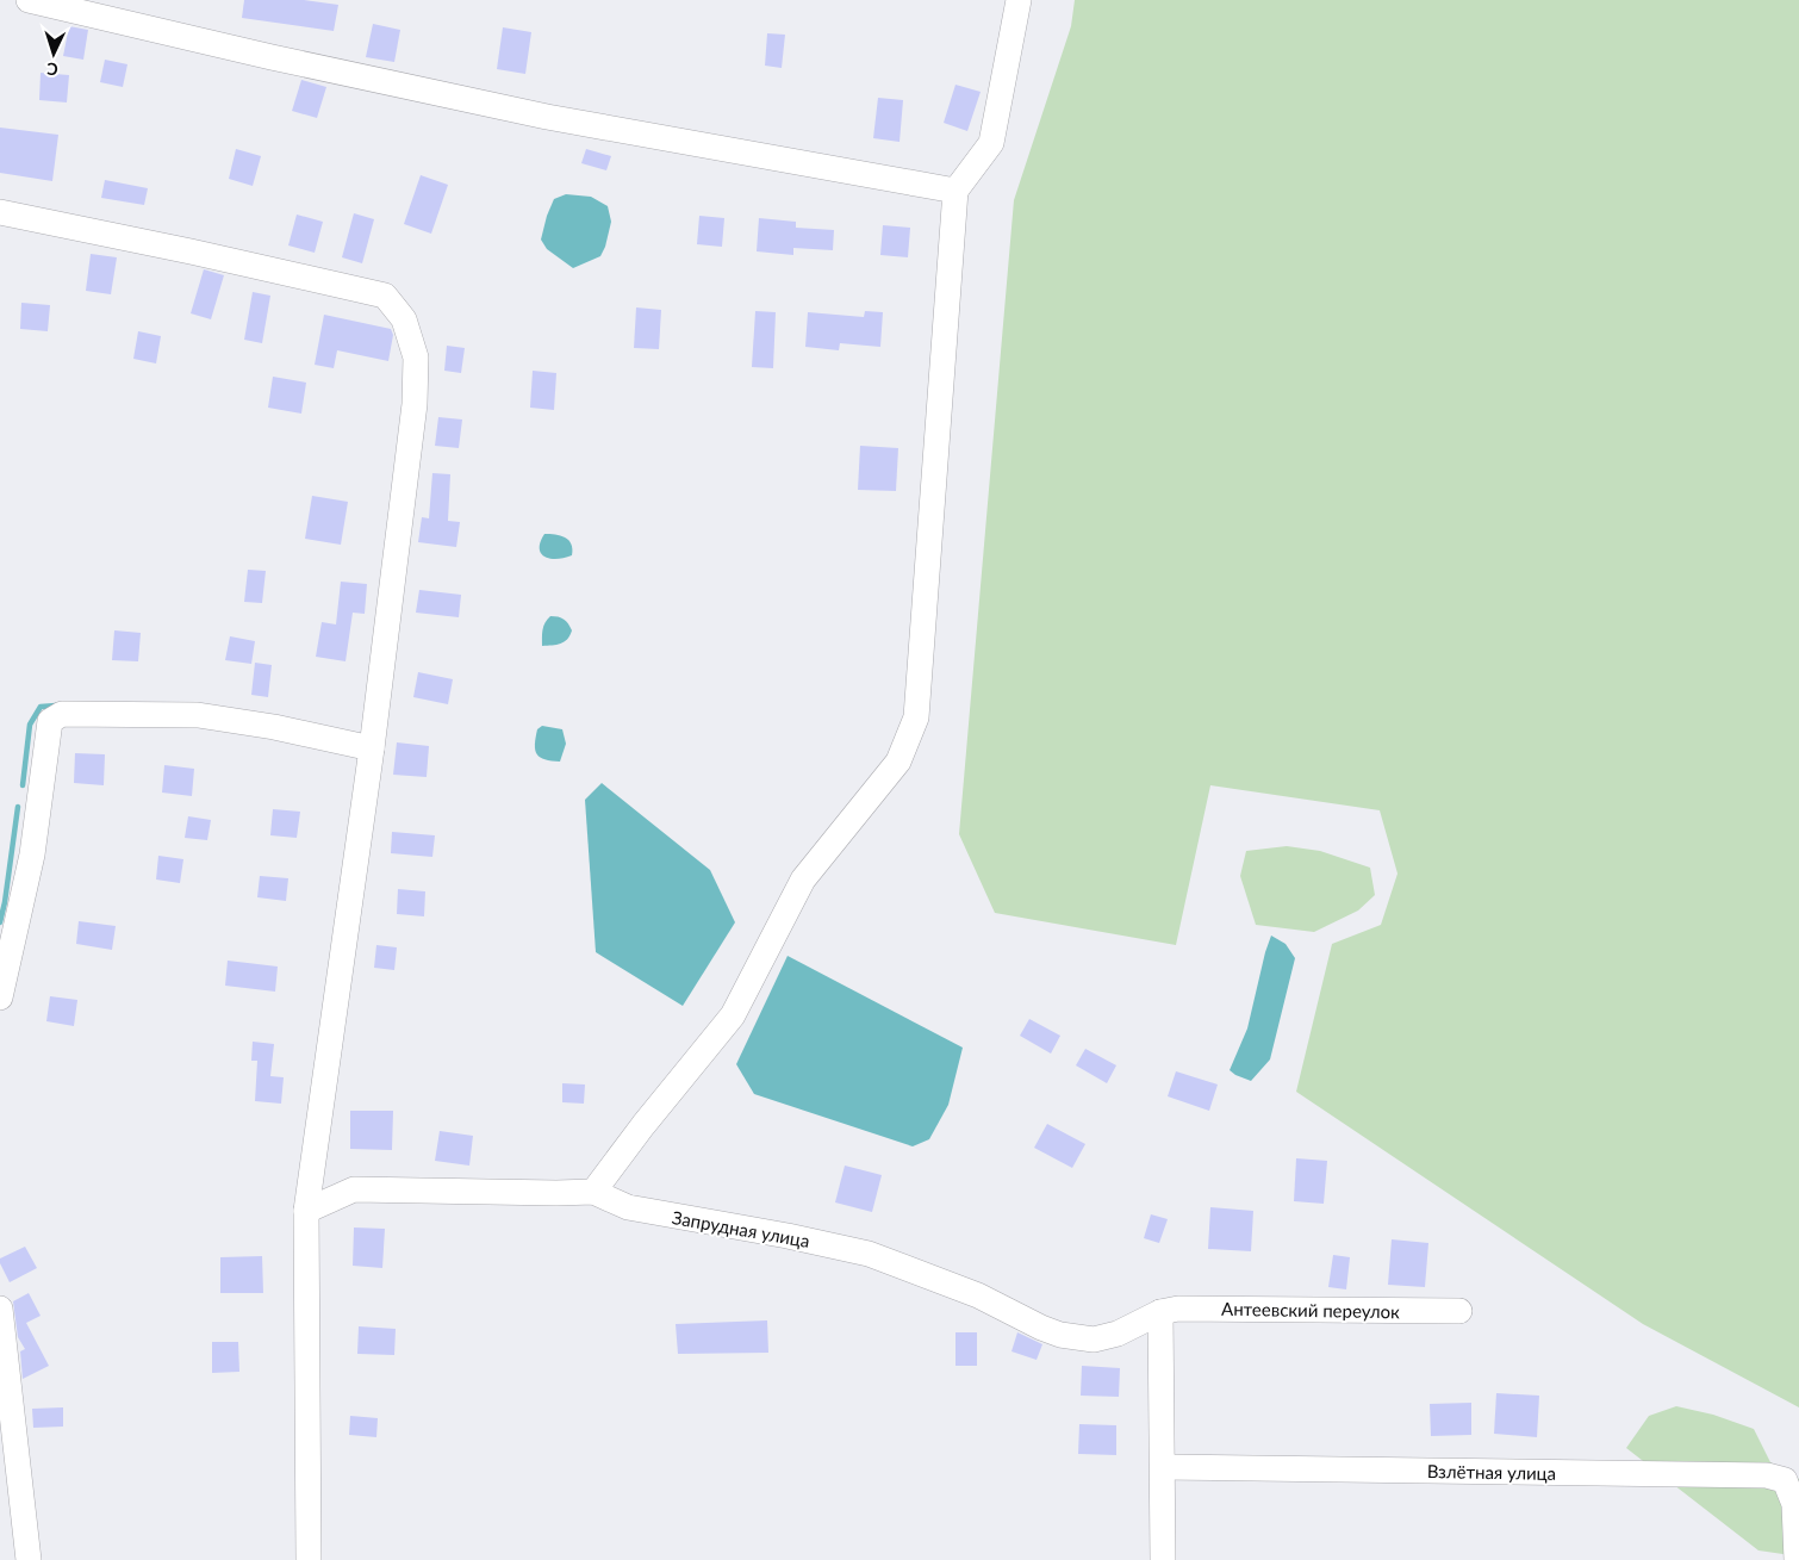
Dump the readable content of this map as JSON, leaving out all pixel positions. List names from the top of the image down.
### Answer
{
  "streets": {
    "street": ["Запрудная улица", "Антеевский переулок", "Взлётная улица"]
  },
  "crossings": [
    ["Запрудная улица", "Антеевский переулок"]
  ],
  "north": "bottom"
}
